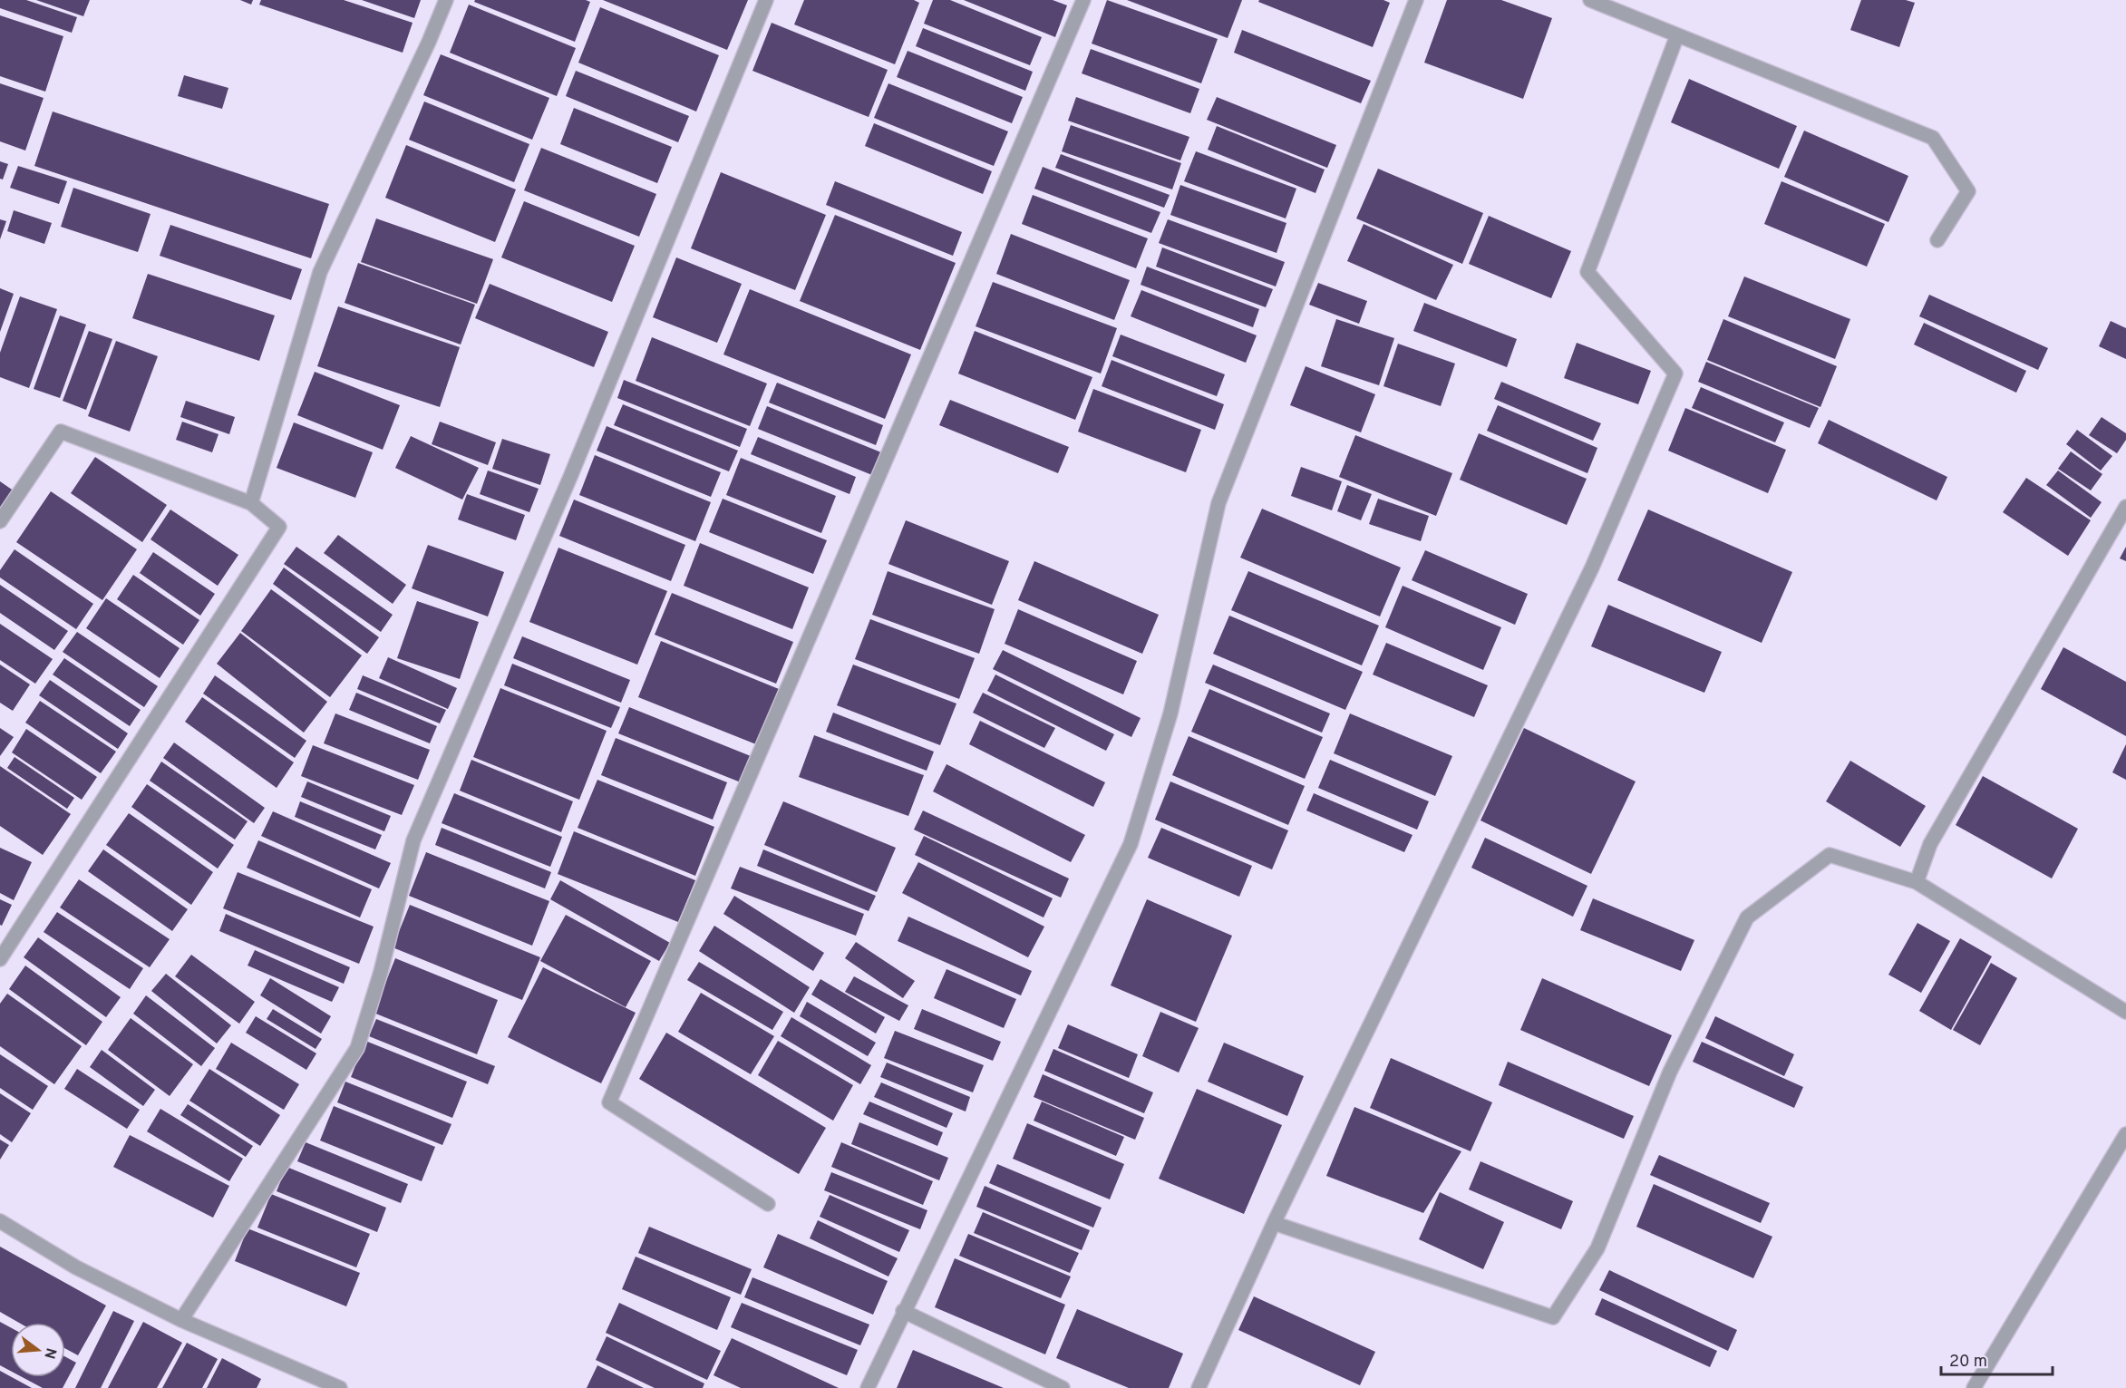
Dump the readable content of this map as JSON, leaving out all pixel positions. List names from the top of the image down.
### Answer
{
  "scale_bar": "20 m",
  "north": "right"
}
